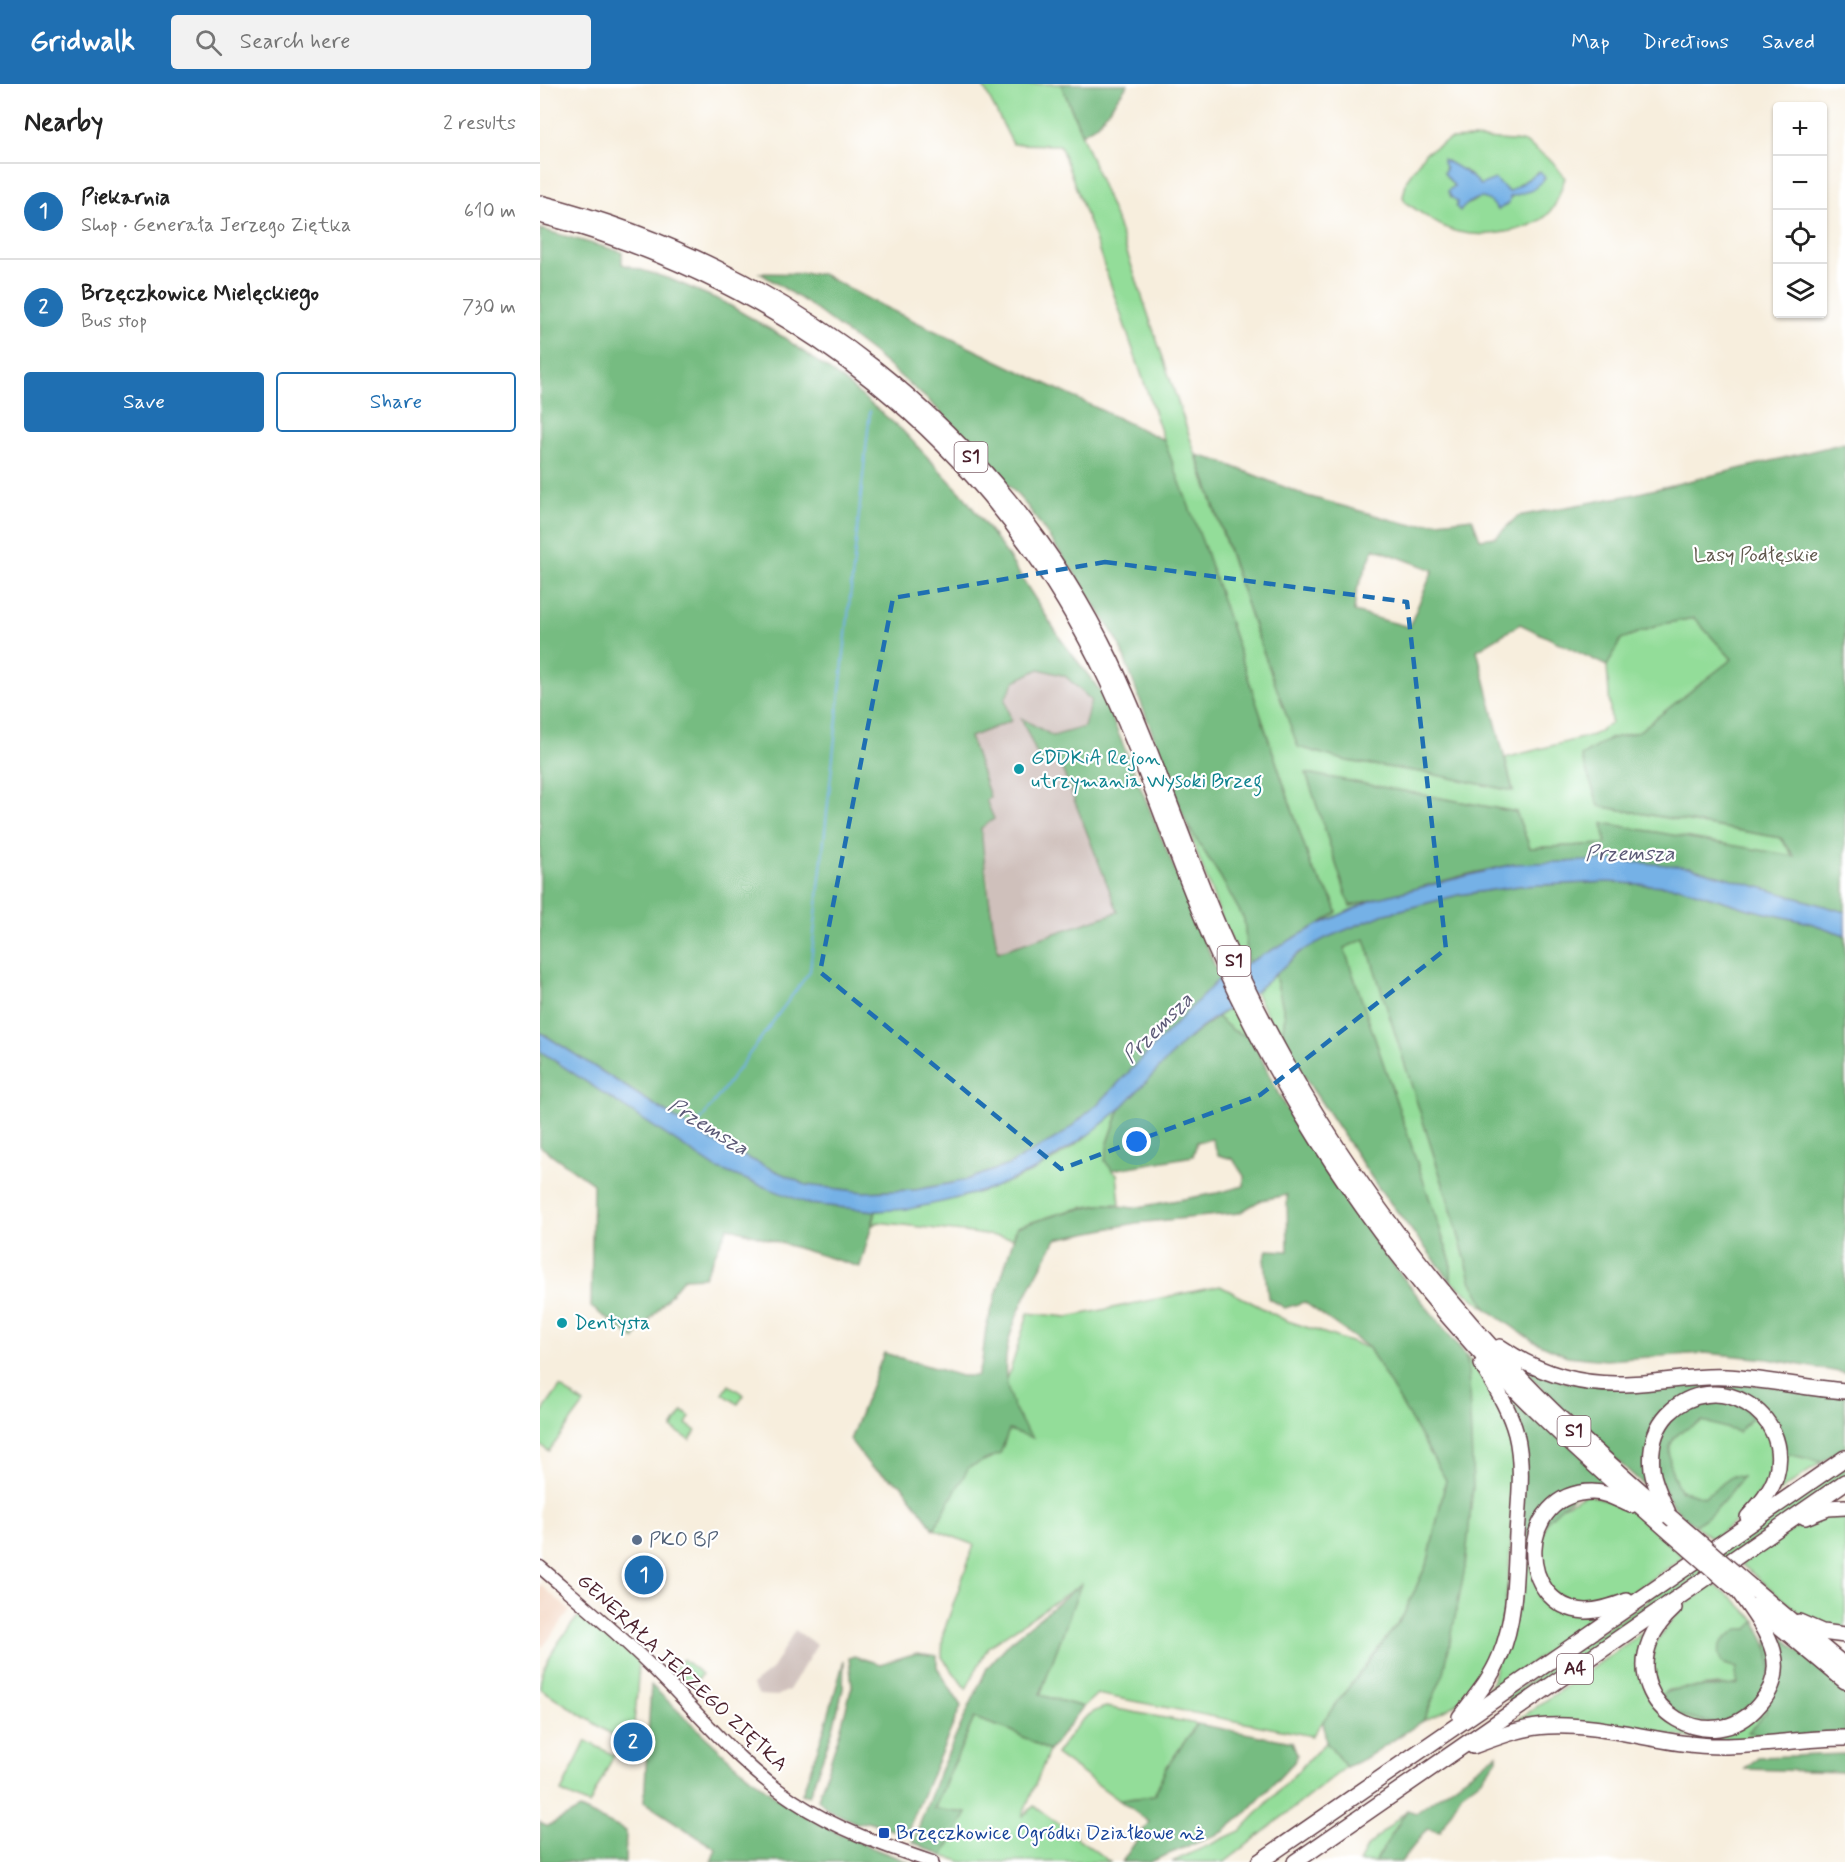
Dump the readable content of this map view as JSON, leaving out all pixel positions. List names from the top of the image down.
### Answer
{
  "streets": {
    "highway": ["S1", "A4"],
    "main road": ["GENERAŁA JERZEGO ZIĘTKA"]
  },
  "water": ["Przemsza"],
  "parks": ["Lasy Podłęskie"],
  "places": {
    "other": ["GDDKiA Rejon utrzymania Wysoki Brzeg", "Dentysta", "PKO BP"],
    "transit": ["Brzęczkowice Ogródki Działkowe nż"]
  },
  "page": {
    "header": "Gridwalk",
    "search": "Search here",
    "nav": ["Map", "Directions", "Saved"],
    "heading": ["Nearby", "2 results"],
    "map_buttons": ["+", "−"],
    "list": [
      {
        "mark": "1",
        "name": "Piekarnia",
        "note": "Shop · Generała Jerzego Ziętka",
        "value": "610 m"
      },
      {
        "mark": "2",
        "name": "Brzęczkowice Mielęckiego",
        "note": "Bus stop",
        "value": "730 m"
      }
    ],
    "buttons": ["Save", "Share"],
    "pins": ["1", "2"]
  }
}
